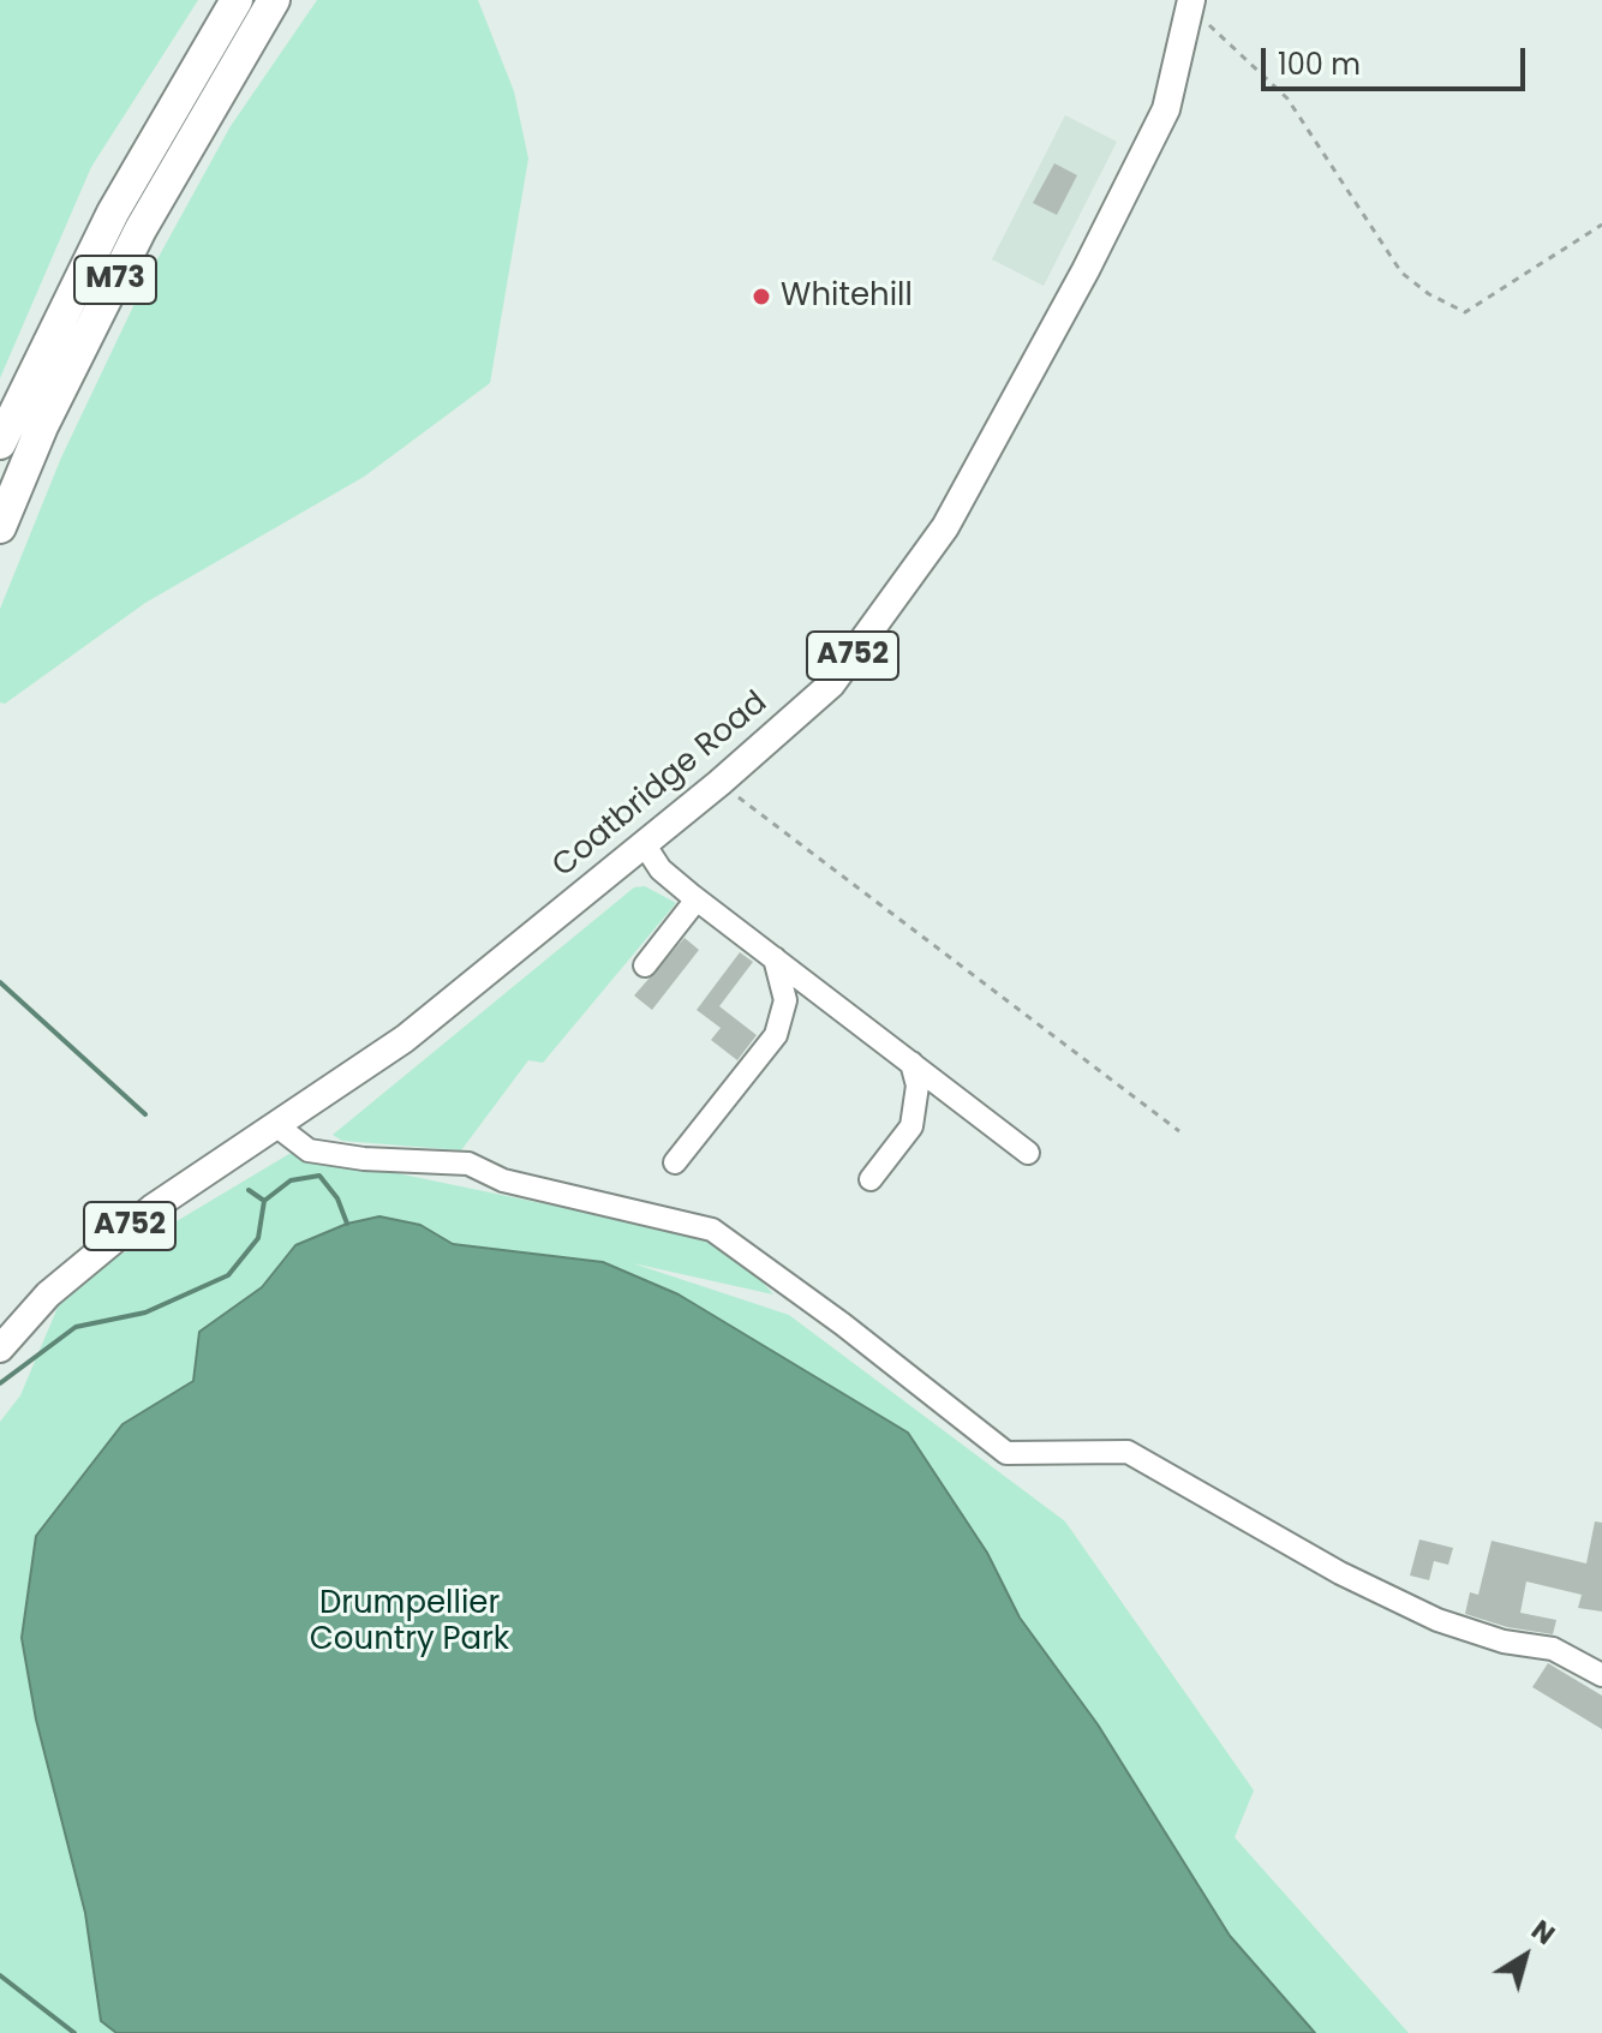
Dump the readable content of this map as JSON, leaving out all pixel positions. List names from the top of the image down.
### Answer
{
  "streets": {
    "highway": ["M73"],
    "main road": ["A752", "Coatbridge Road"]
  },
  "crossings": [
    ["A752", "Coatbridge Road"]
  ],
  "parks": ["Drumpellier Country Park"],
  "places": ["Whitehill"],
  "scale_bar": "100 m",
  "north": "top right"
}
